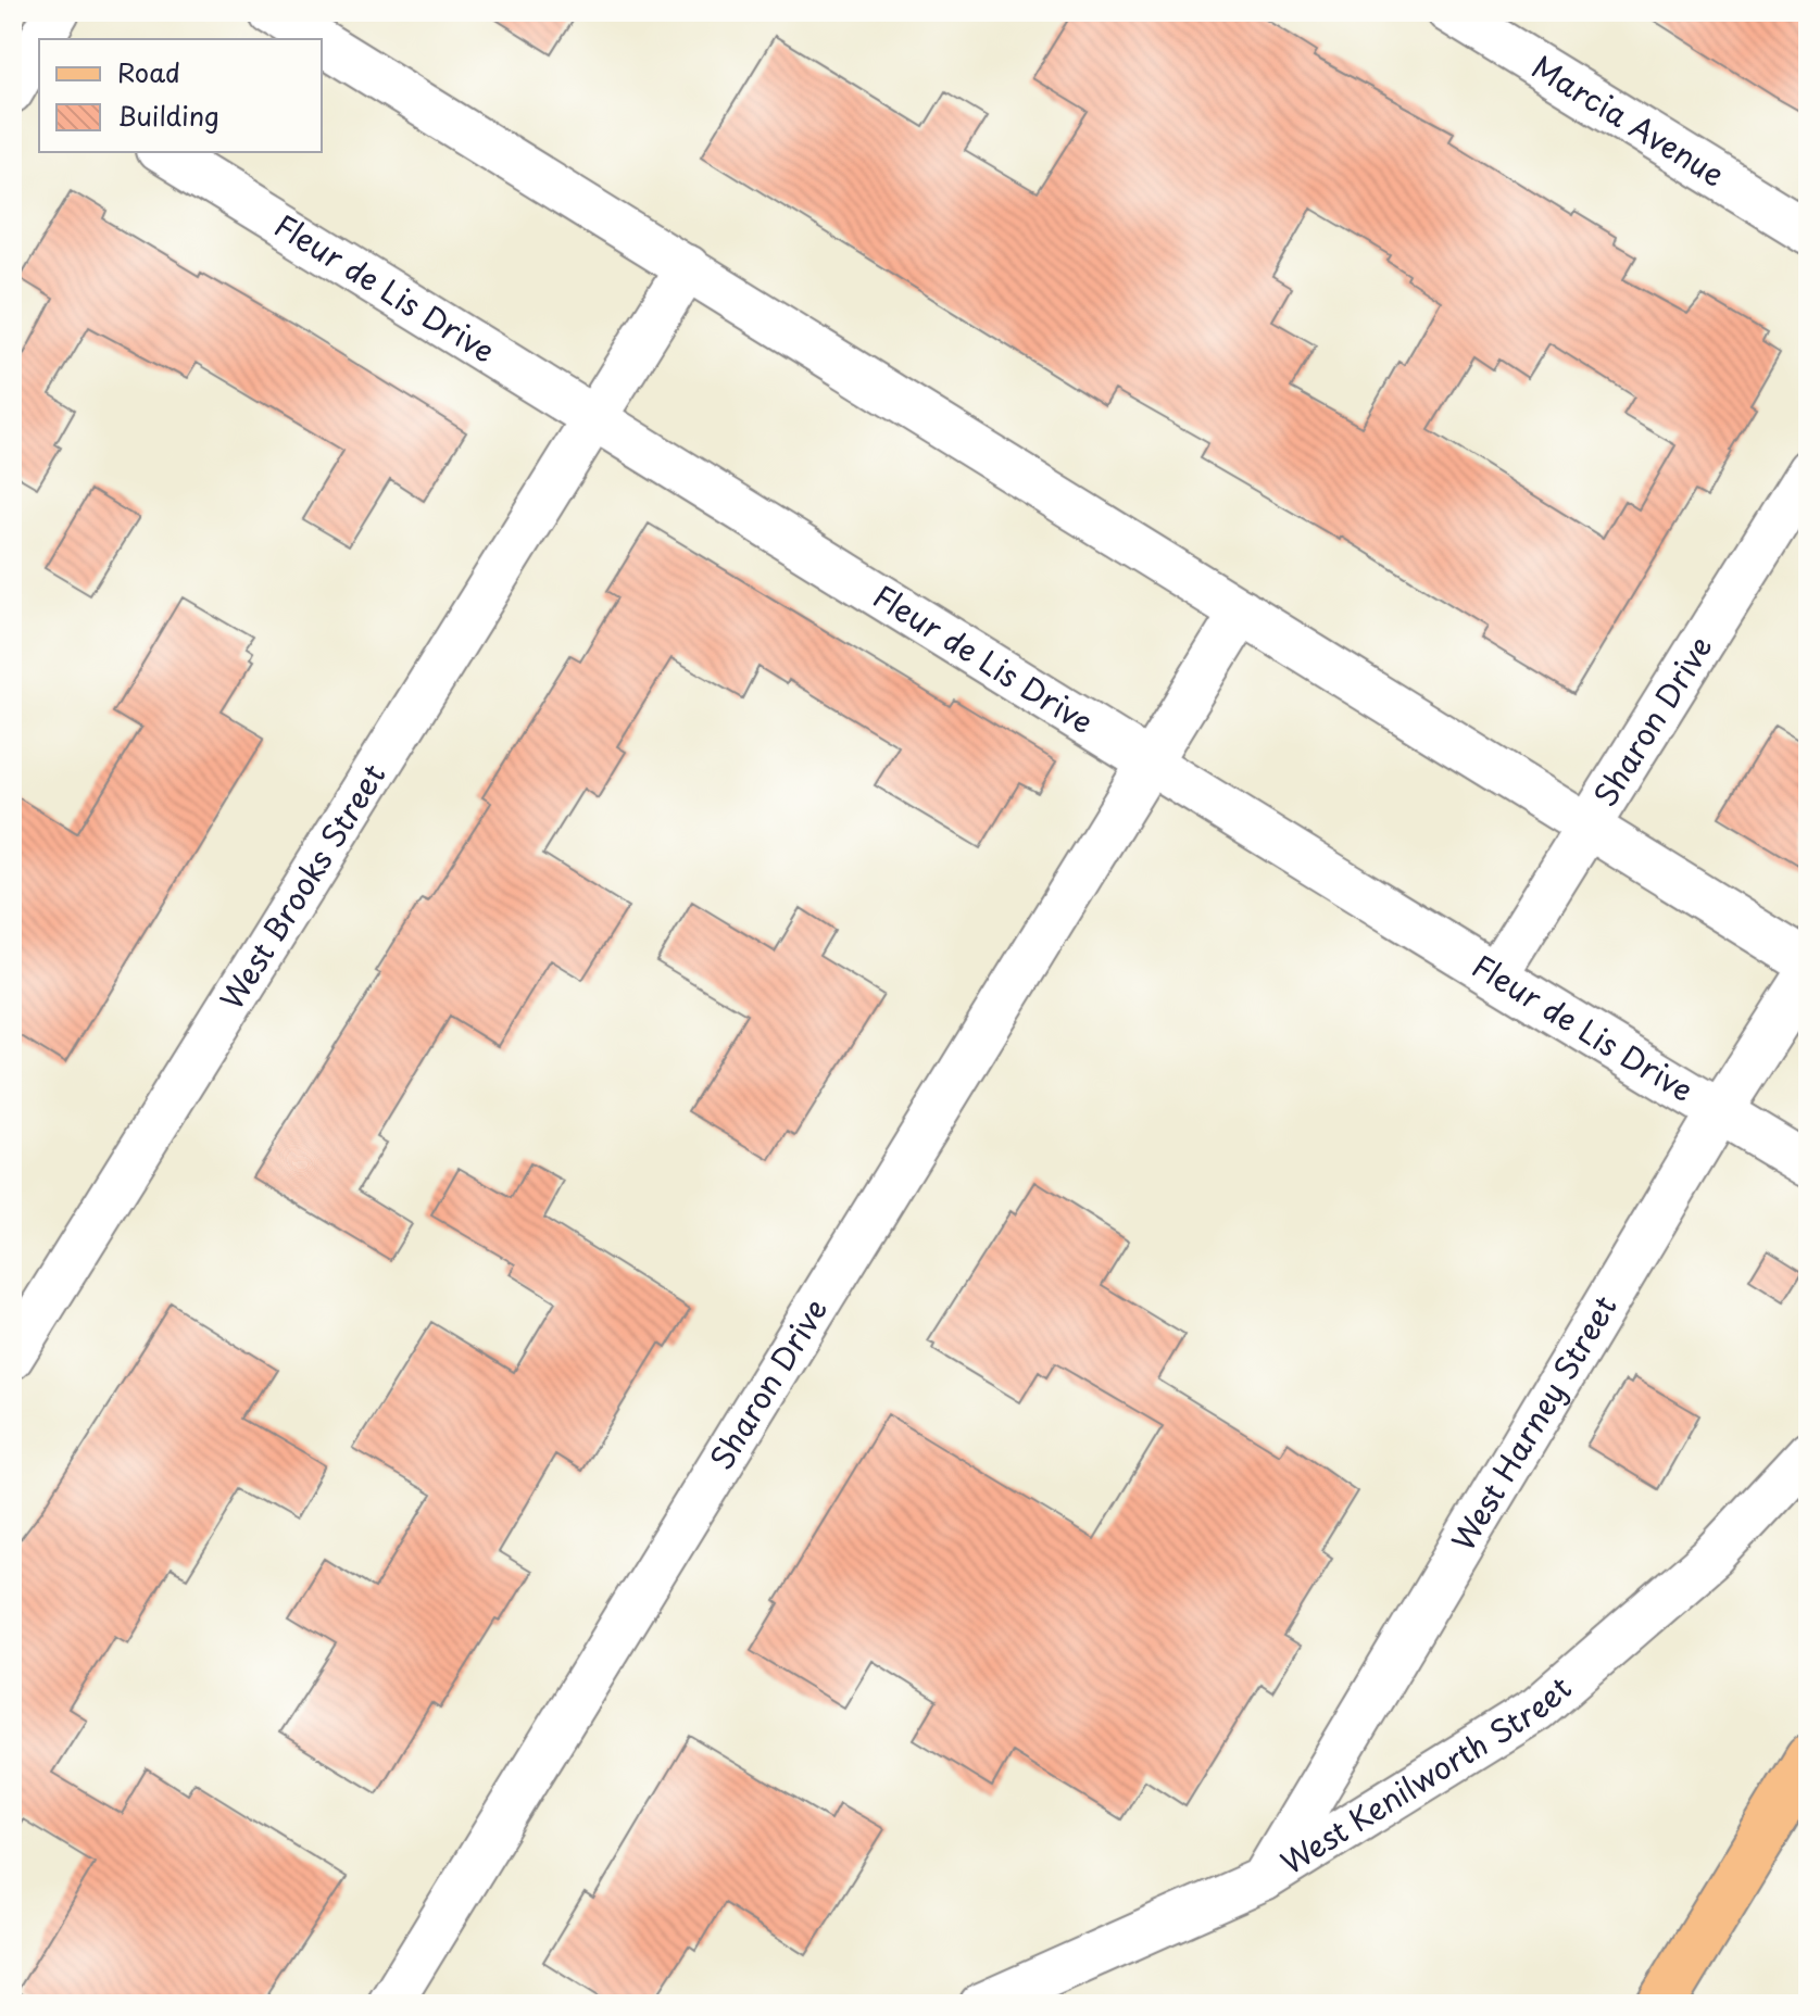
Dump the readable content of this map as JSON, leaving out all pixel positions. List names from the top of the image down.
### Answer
{
  "streets": {
    "street": [
      "Marcia Avenue",
      "Fleur de Lis Drive",
      "Sharon Drive",
      "West Brooks Street",
      "West Harney Street",
      "West Kenilworth Street"
    ]
  },
  "crossings": [
    ["Fleur de Lis Drive", "Sharon Drive"],
    ["Fleur de Lis Drive", "West Brooks Street"],
    ["Fleur de Lis Drive", "West Harney Street"],
    ["West Harney Street", "West Kenilworth Street"]
  ],
  "legend": ["Road", "Building"]
}
